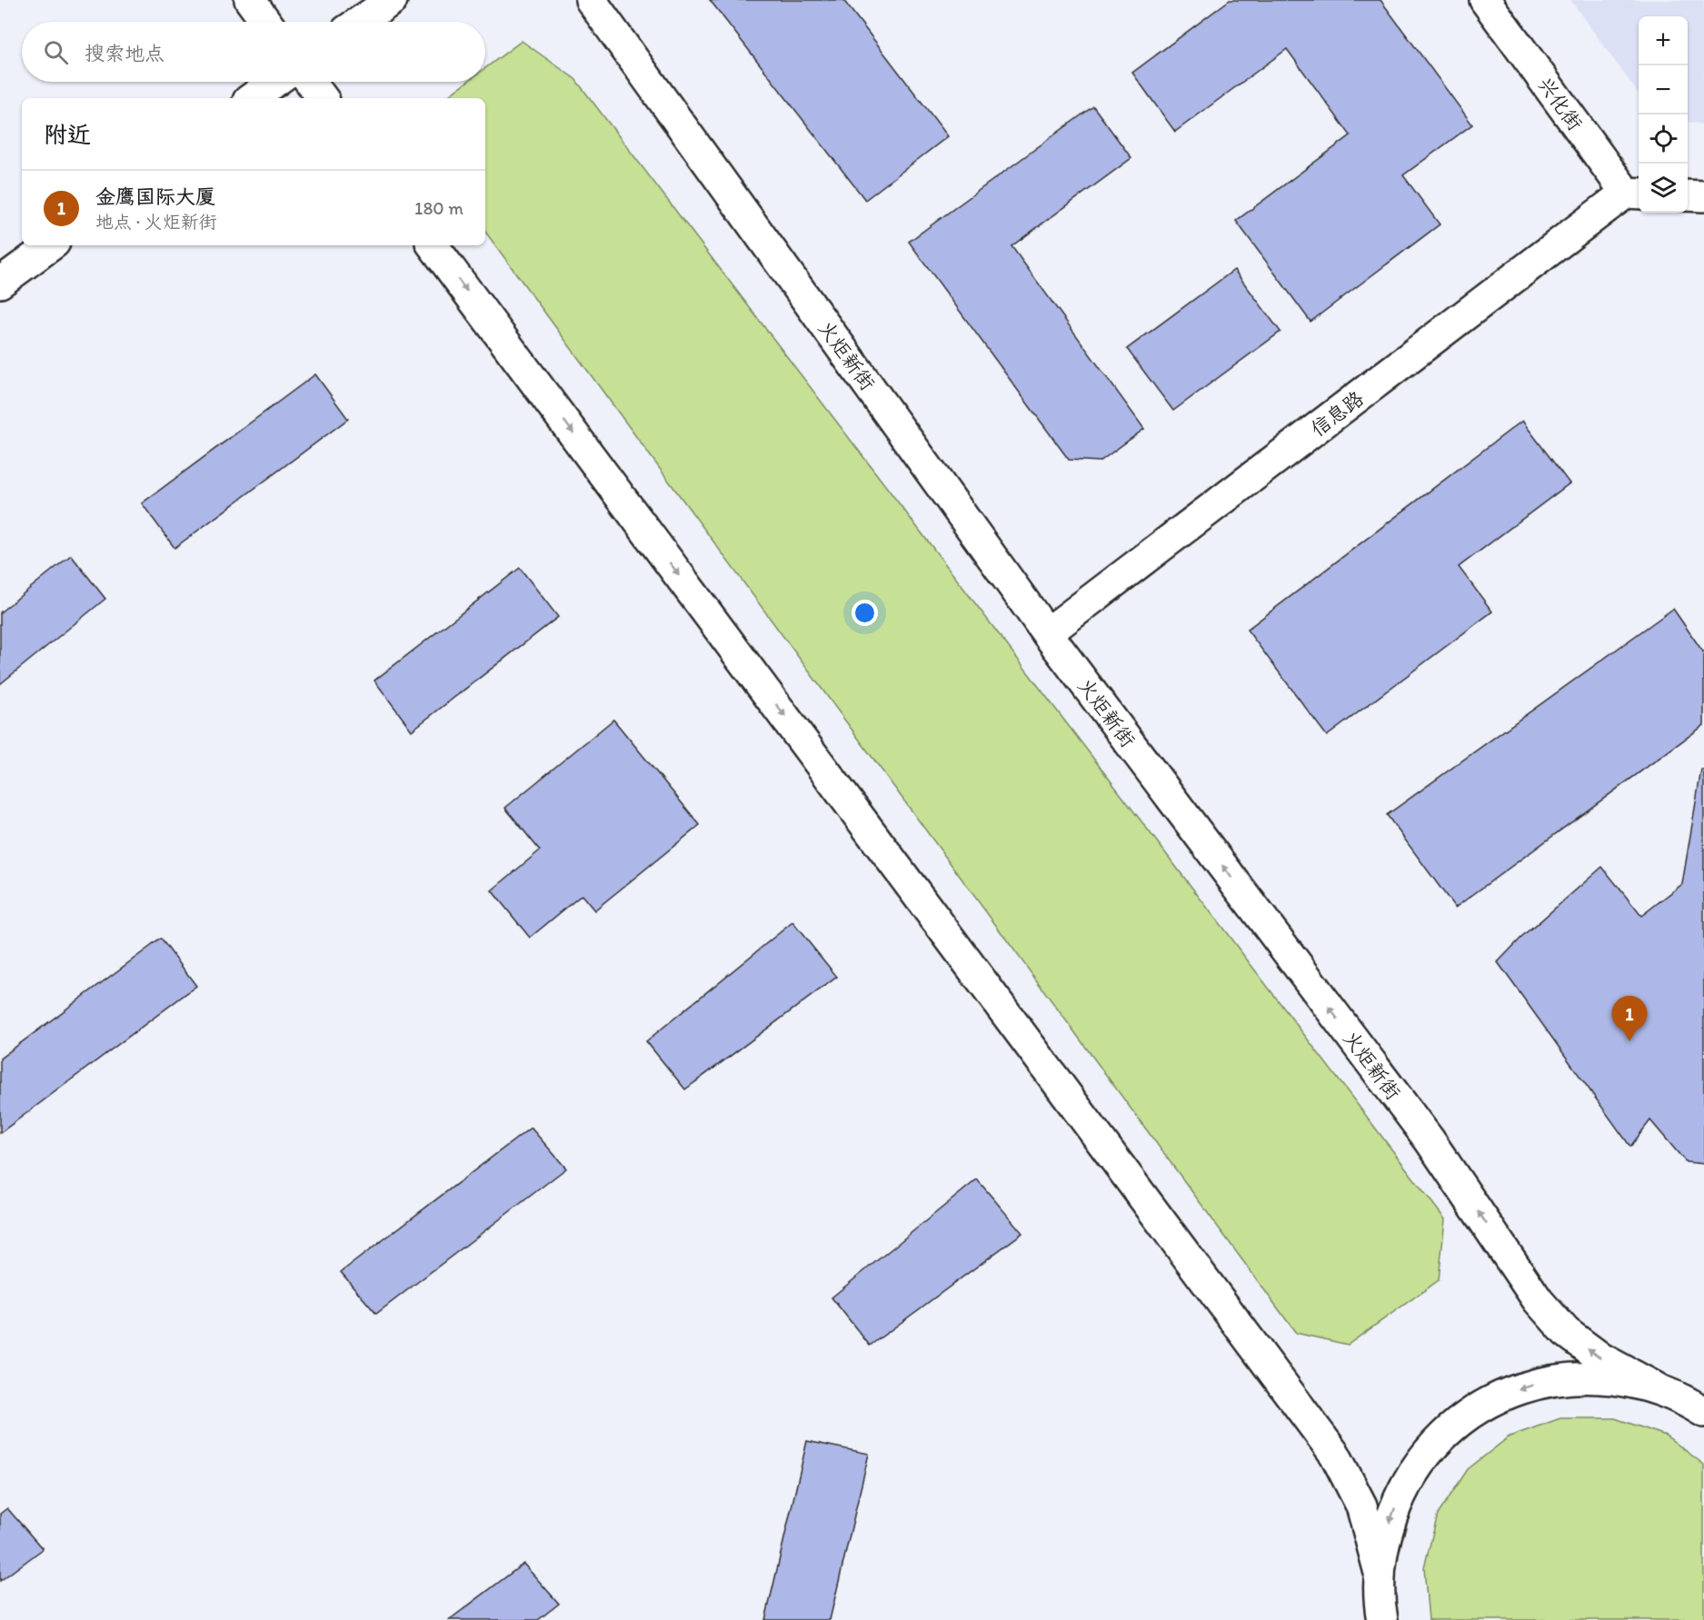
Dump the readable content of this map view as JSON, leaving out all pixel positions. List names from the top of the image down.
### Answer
{
  "streets": {
    "main road": ["兴化街", "火炬新街", "信息路"]
  },
  "crossings": [
    ["兴化街", "信息路"],
    ["火炬新街", "信息路"]
  ],
  "page": {
    "map_buttons": ["+", "−"],
    "search": "搜索地点",
    "heading": "附近",
    "list": [
      {
        "mark": "1",
        "name": "金鹰国际大厦",
        "note": "地点 · 火炬新街",
        "value": "180 m"
      }
    ],
    "pins": "1"
  }
}
